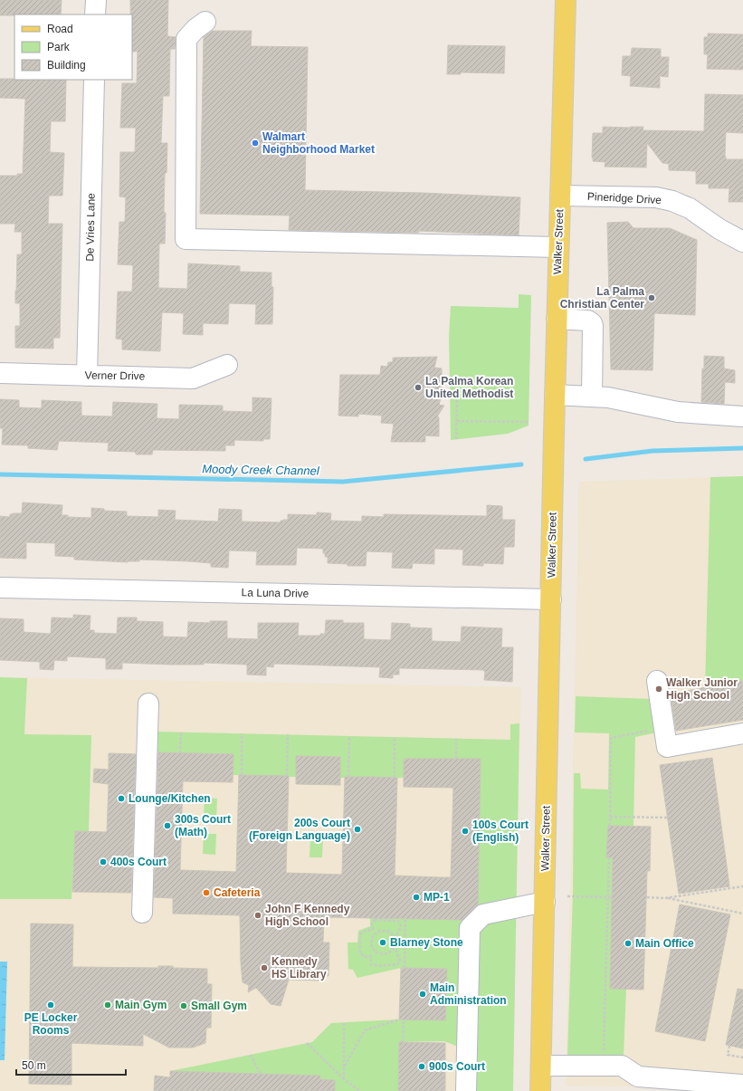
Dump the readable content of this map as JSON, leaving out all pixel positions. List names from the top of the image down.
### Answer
{
  "streets": {
    "main road": ["Walker Street"],
    "street": [
      "Pineridge Drive",
      "De Vries Lane",
      "Verner Drive",
      "La Luna Drive"
    ]
  },
  "crossings": [
    ["Pineridge Drive", "Walker Street"],
    ["De Vries Lane", "Verner Drive"],
    ["Walker Street", "La Luna Drive"]
  ],
  "water": ["Moody Creek Channel"],
  "places": [
    "Walmart Neighborhood Market",
    "La Palma Christian Center",
    "La Palma Korean United Methodist",
    "Walker Junior High School",
    "Lounge/Kitchen",
    "300s Court (Math)",
    "200s Court (Foreign Language)",
    "100s Court (English)",
    "400s Court",
    "Cafeteria",
    "MP-1",
    "John F Kennedy High School",
    "Blarney Stone",
    "Main Office",
    "Kennedy HS Library",
    "Main Administration",
    "PE Locker Rooms",
    "Main Gym",
    "Small Gym",
    "900s Court"
  ],
  "legend": ["Road", "Park", "Building"],
  "scale_bar": "50 m"
}
